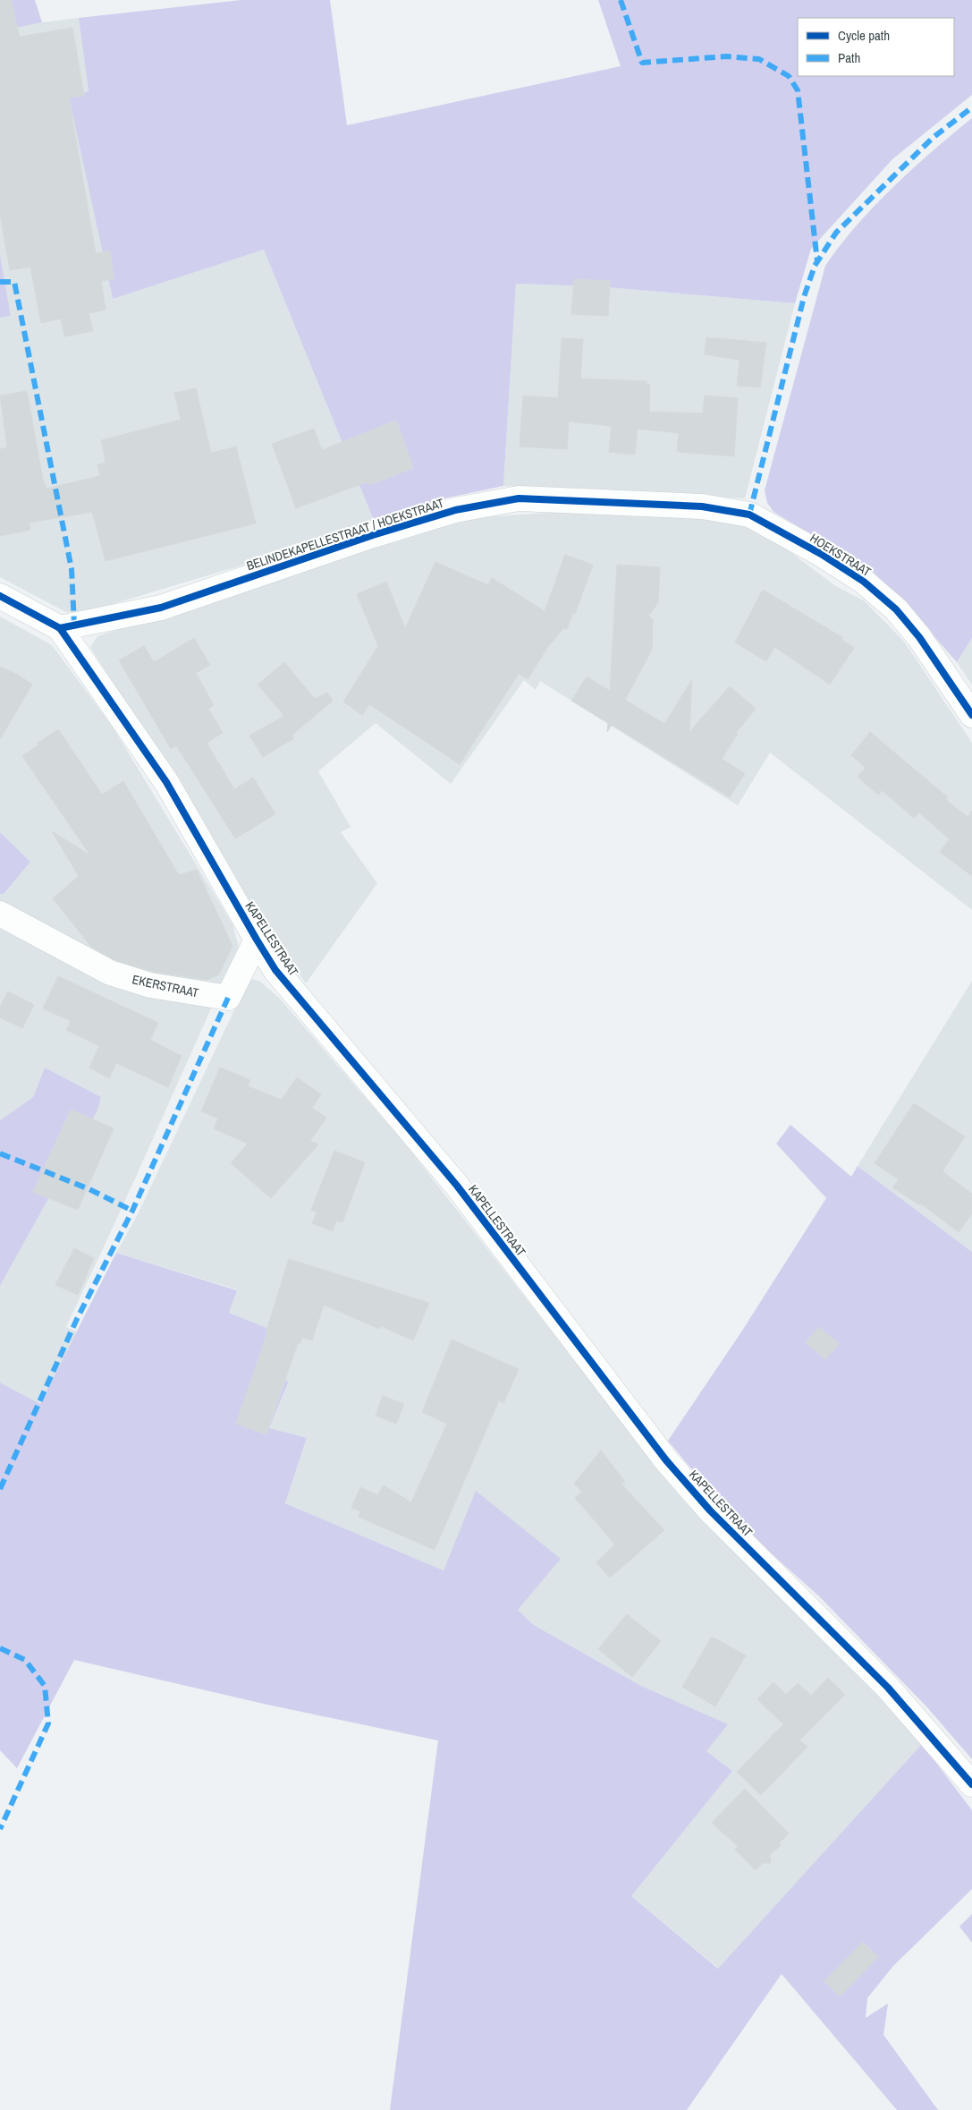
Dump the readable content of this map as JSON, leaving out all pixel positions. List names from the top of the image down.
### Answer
{
  "streets": {
    "street": [
      "BELINDEKAPELLESTRAAT / HOEKSTRAAT",
      "HOEKSTRAAT",
      "KAPELLESTRAAT",
      "EKERSTRAAT"
    ]
  },
  "crossings": [
    ["BELINDEKAPELLESTRAAT / HOEKSTRAAT", "HOEKSTRAAT"],
    ["BELINDEKAPELLESTRAAT / HOEKSTRAAT", "KAPELLESTRAAT"],
    ["KAPELLESTRAAT", "EKERSTRAAT"]
  ],
  "legend": ["Cycle path", "Path"]
}
